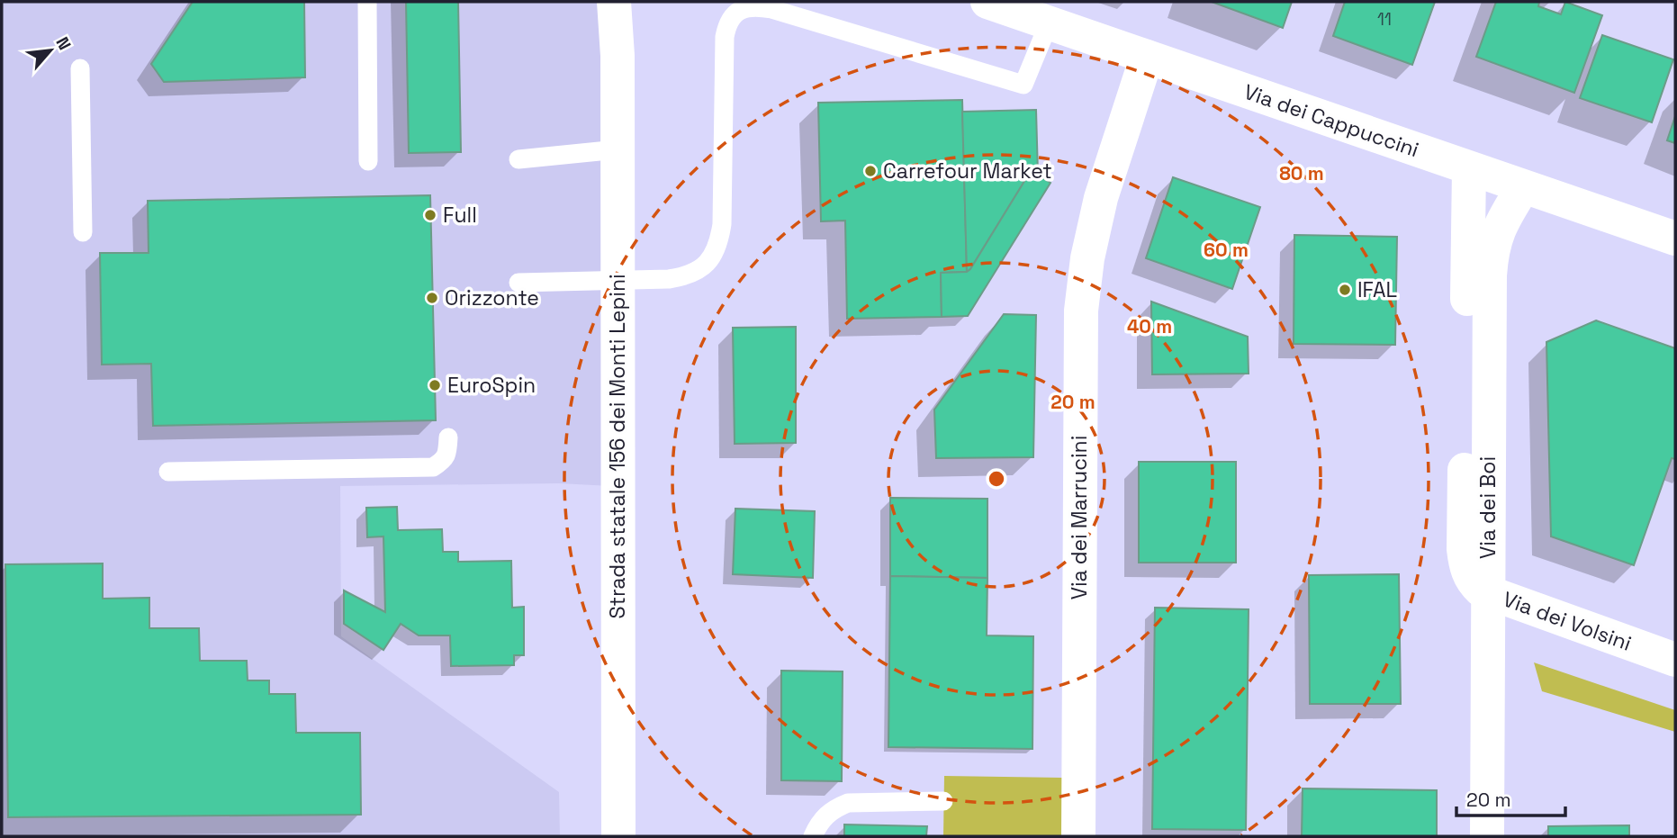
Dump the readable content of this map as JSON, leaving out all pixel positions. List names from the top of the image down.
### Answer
{
  "streets": {
    "street": [
      "Via dei Cappuccini",
      "Strada statale 156 dei Monti Lepini",
      "Via dei Boi",
      "Via dei Marrucini",
      "Via dei Volsini"
    ]
  },
  "crossings": [
    ["Via dei Cappuccini", "Via dei Boi"],
    ["Via dei Cappuccini", "Via dei Marrucini"],
    ["Via dei Boi", "Via dei Volsini"]
  ],
  "places": [
    "Carrefour Market",
    "Full",
    "IFAL",
    "Orizzonte",
    "EuroSpin"
  ],
  "house_numbers": ["11"],
  "scale_bar": "20 m",
  "north": "top right",
  "rings": [
    "80 m",
    "60 m",
    "40 m",
    "20 m"
  ]
}
